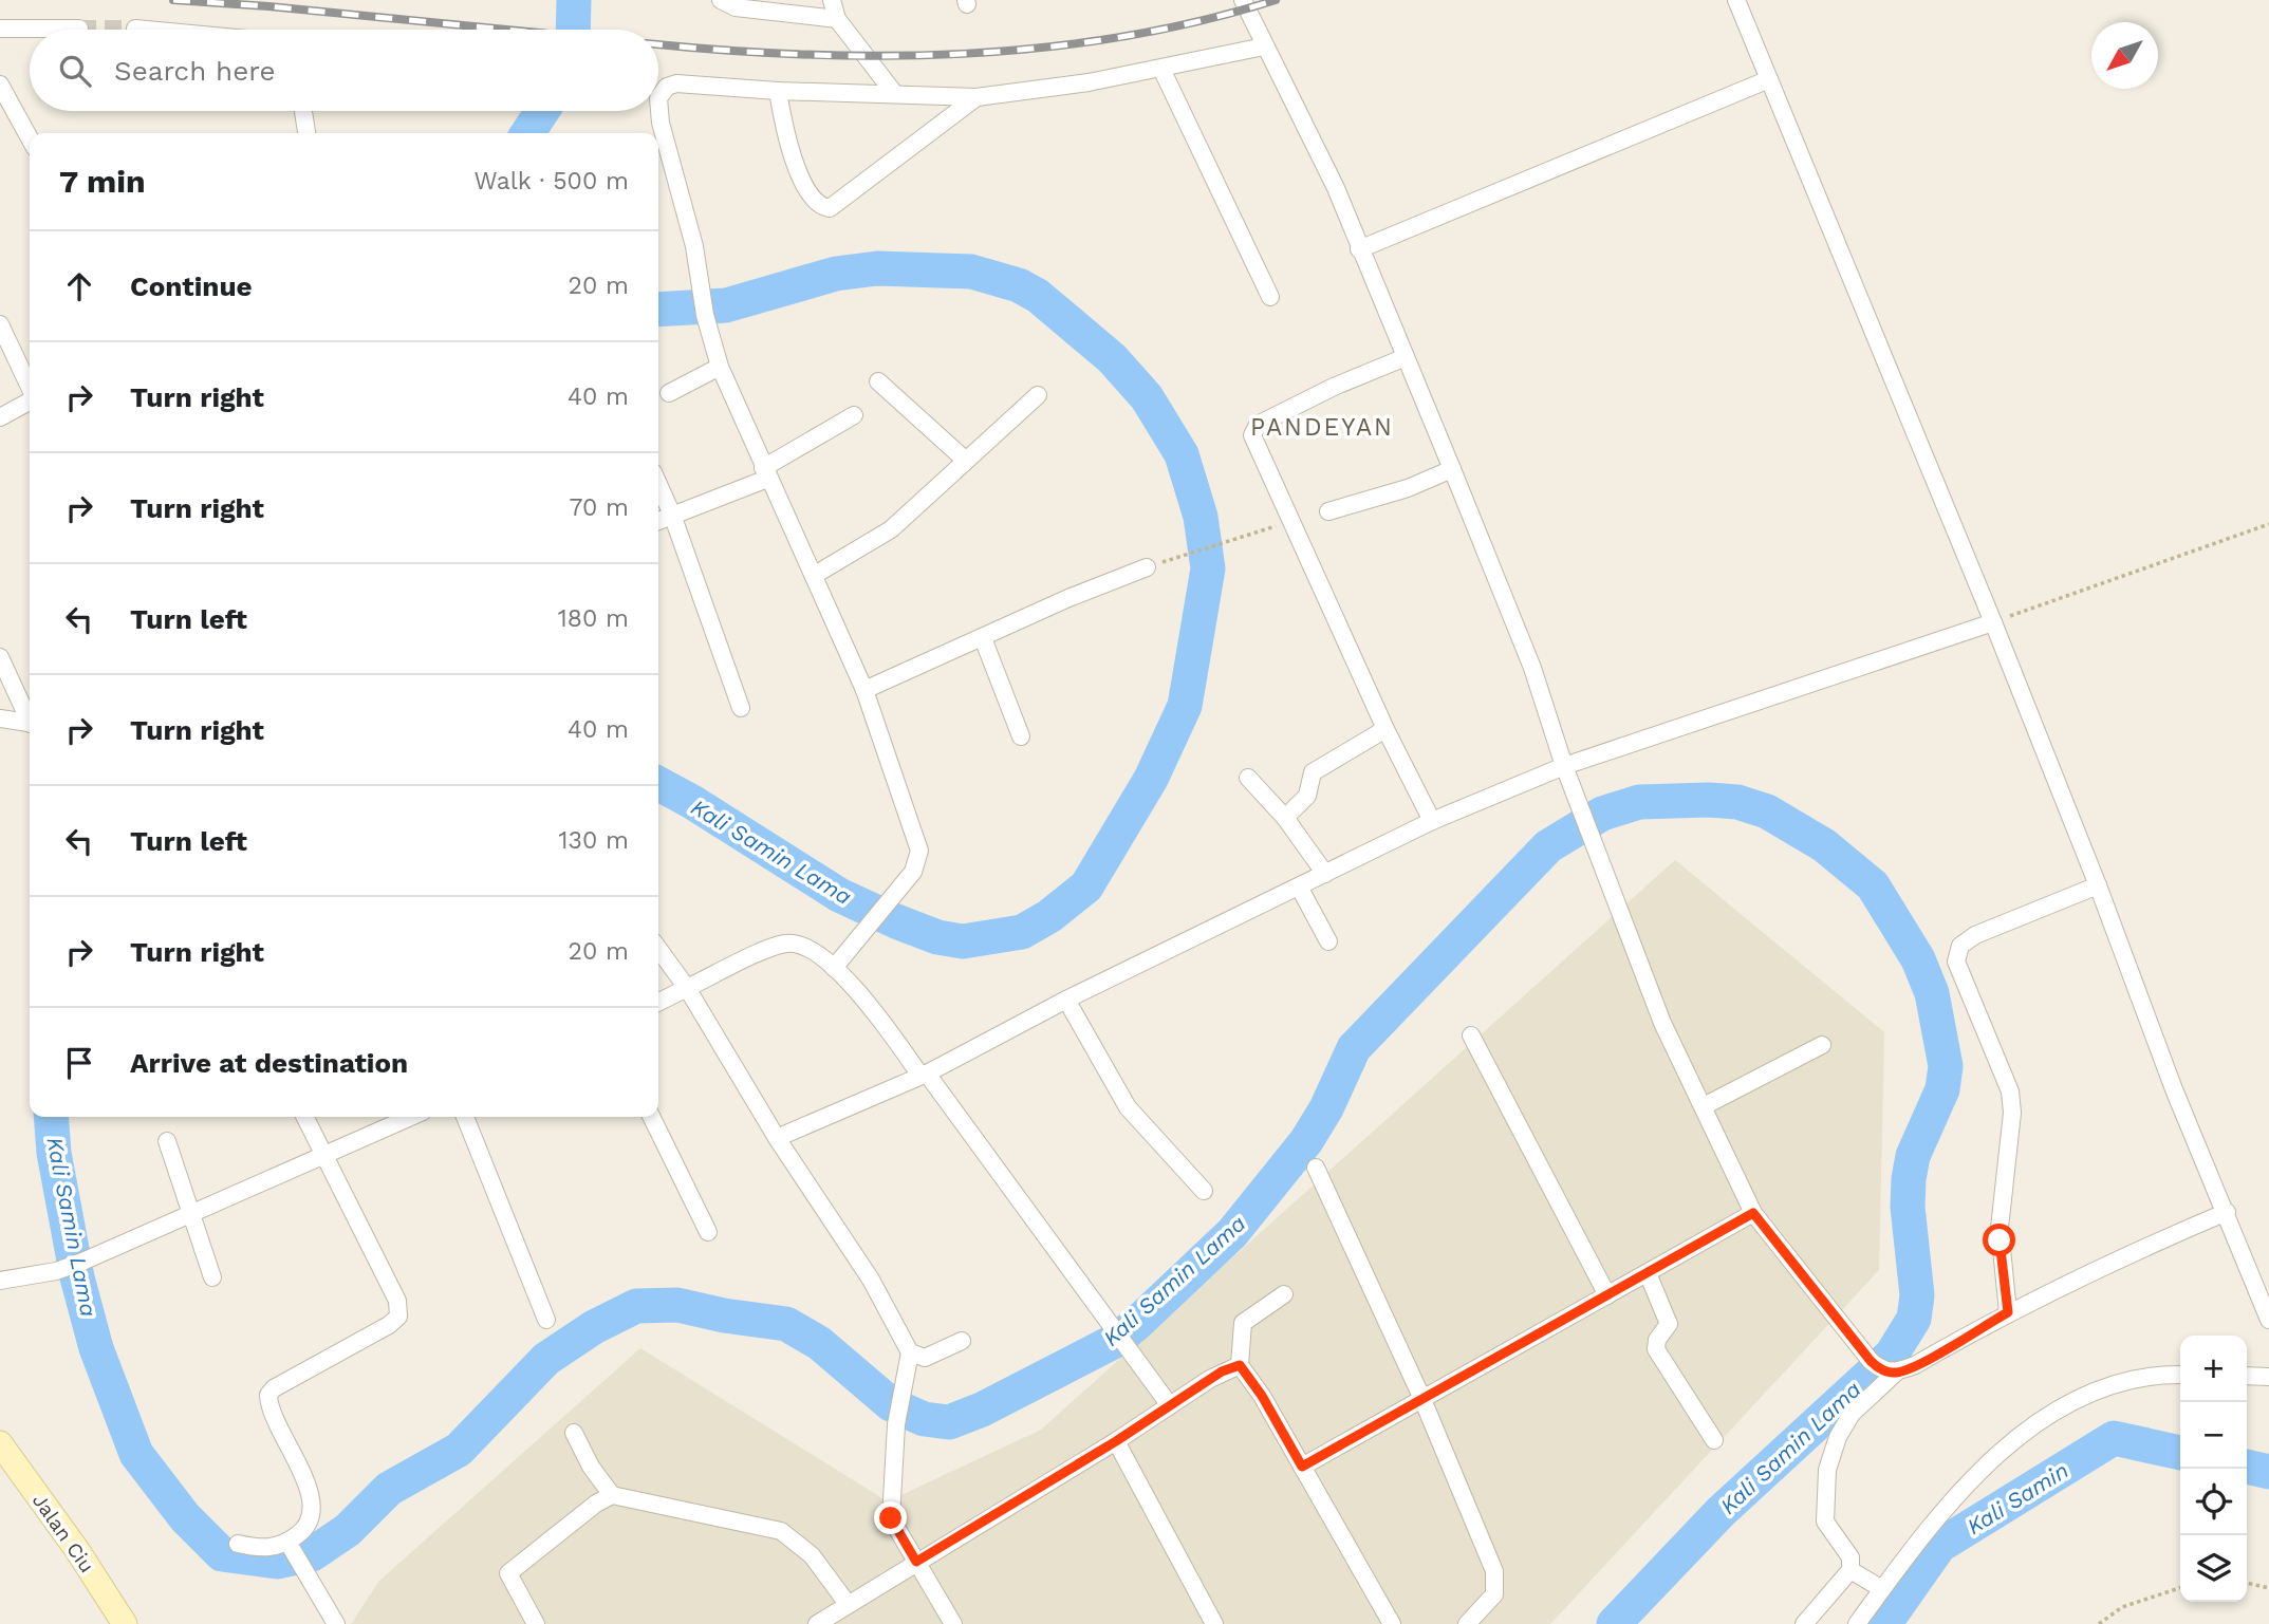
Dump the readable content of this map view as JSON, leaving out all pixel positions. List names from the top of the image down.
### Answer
{
  "streets": {
    "street": ["Jalan Ciu"]
  },
  "districts": ["PANDEYAN"],
  "water": ["Kali Samin Lama", "Kali Samin"],
  "north": "bottom left",
  "page": {
    "search": "Search here",
    "heading": ["7 min", "Walk · 500 m"],
    "list": [
      ["Continue", "20 m"],
      ["Turn right", "40 m"],
      ["Turn right", "70 m"],
      ["Turn left", "180 m"],
      ["Turn right", "40 m"],
      ["Turn left", "130 m"],
      ["Turn right", "20 m"],
      "Arrive at destination"
    ],
    "map_buttons": ["+", "−"]
  }
}
